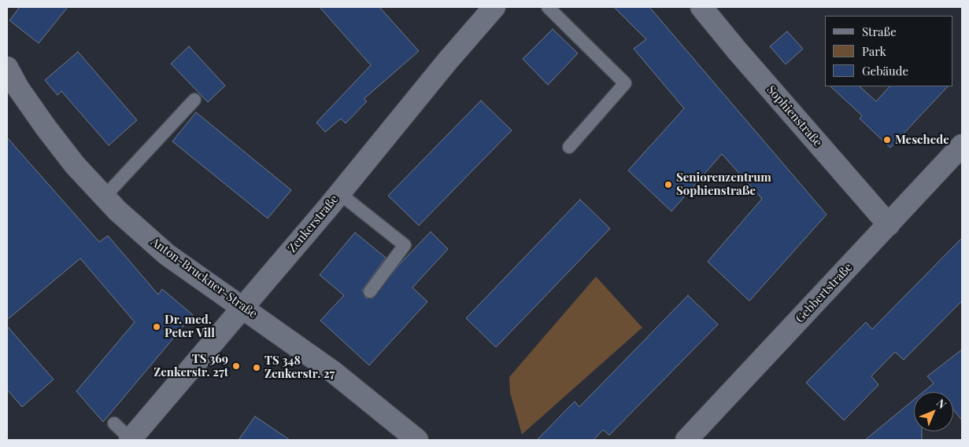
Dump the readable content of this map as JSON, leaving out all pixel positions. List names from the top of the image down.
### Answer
{
  "streets": {
    "street": [
      "Sophienstraße",
      "Zenkerstraße",
      "Anton-Bruckner-Straße",
      "Gebbertstraße"
    ]
  },
  "crossings": [
    ["Sophienstraße", "Gebbertstraße"],
    ["Zenkerstraße", "Anton-Bruckner-Straße"]
  ],
  "places": [
    "Meschede",
    "Seniorenzentrum Sophienstraße",
    "Dr. med. Peter Vill",
    "TS 369 Zenkerstr. 27t",
    "TS 348 Zenkerstr. 27"
  ],
  "legend": ["Straße", "Park", "Gebäude"],
  "north": "top right"
}
